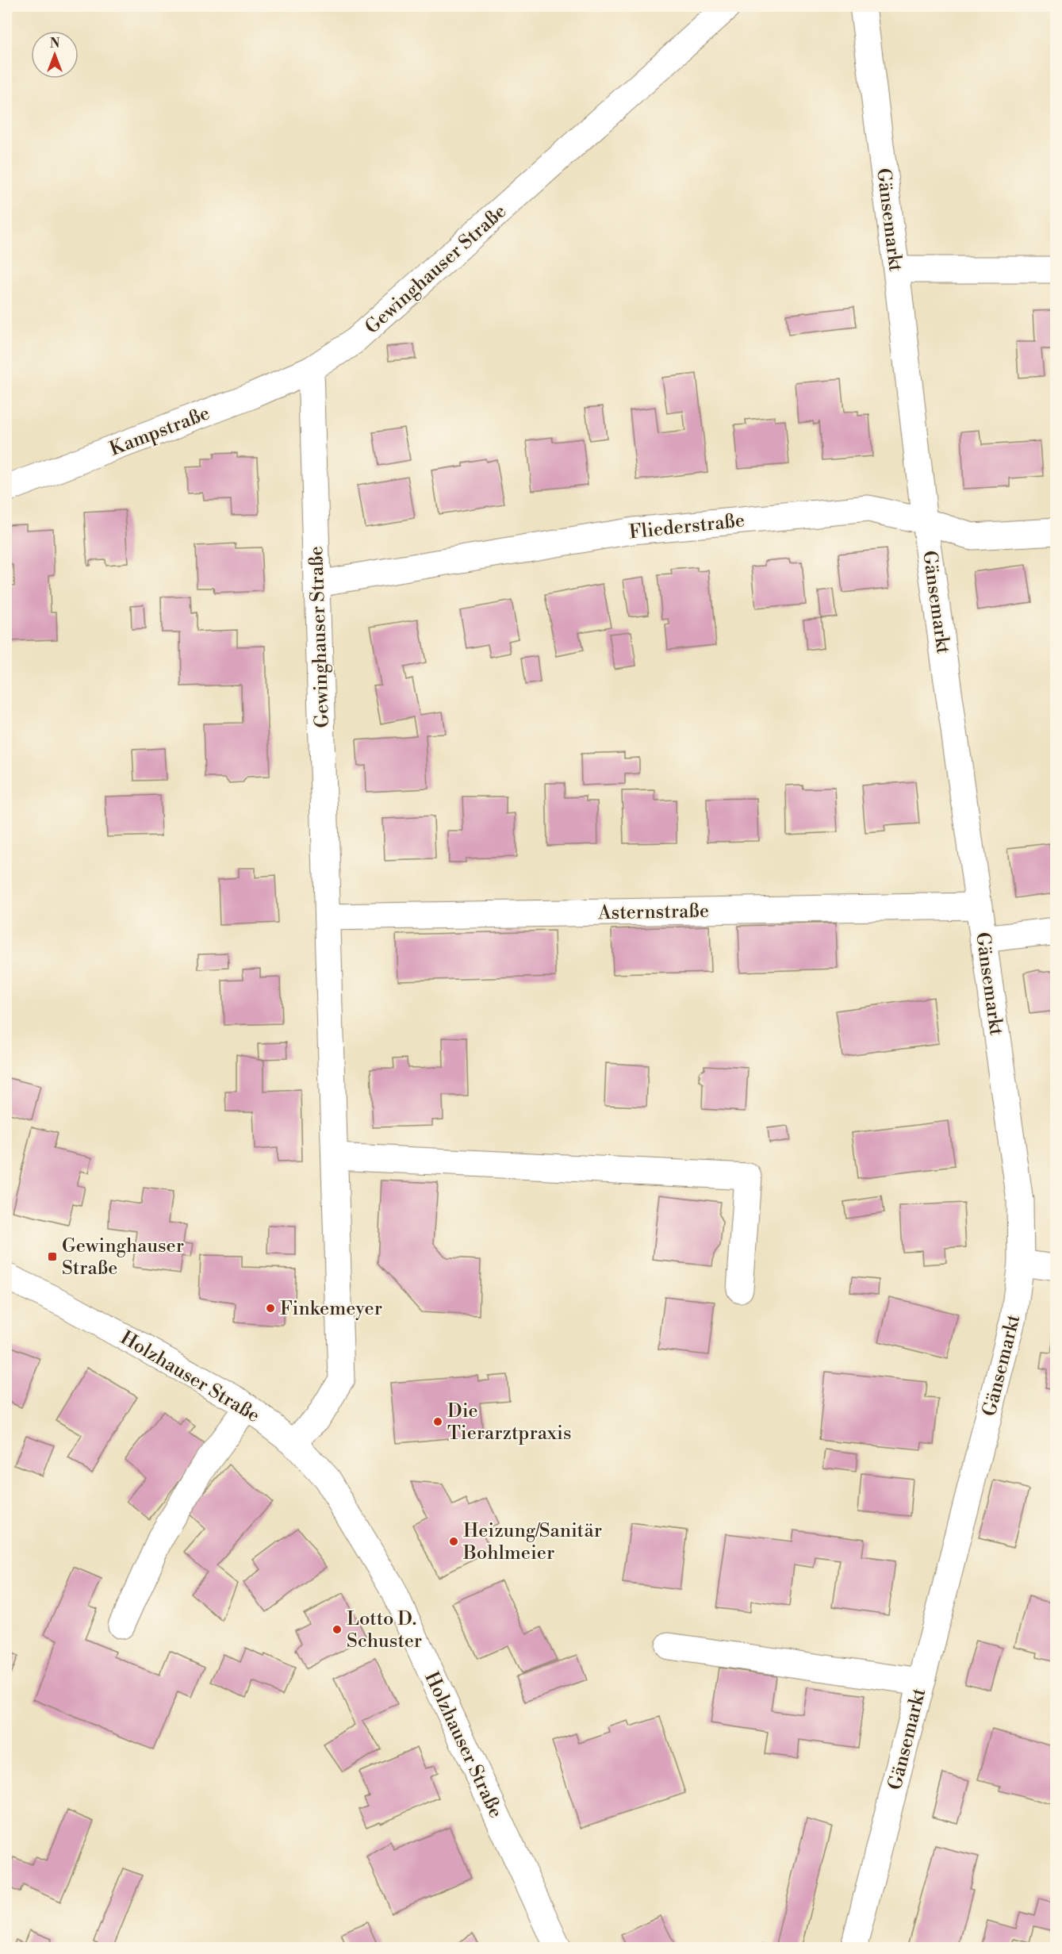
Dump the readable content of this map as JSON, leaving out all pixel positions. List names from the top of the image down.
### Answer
{
  "streets": {
    "street": [
      "Gänsemarkt",
      "Gewinghauser Straße",
      "Kampstraße",
      "Fliederstraße",
      "Asternstraße",
      "Holzhauser Straße"
    ]
  },
  "crossings": [
    ["Gänsemarkt", "Fliederstraße"],
    ["Gänsemarkt", "Asternstraße"],
    ["Gewinghauser Straße", "Kampstraße"],
    ["Gewinghauser Straße", "Fliederstraße"],
    ["Gewinghauser Straße", "Asternstraße"],
    ["Gewinghauser Straße", "Holzhauser Straße"]
  ],
  "places": {
    "transit": ["Gewinghauser Straße"],
    "other": [
      "Finkemeyer",
      "Die Tierarztpraxis",
      "Heizung/Sanitär Bohlmeier",
      "Lotto D. Schuster"
    ]
  },
  "north": "top"
}
